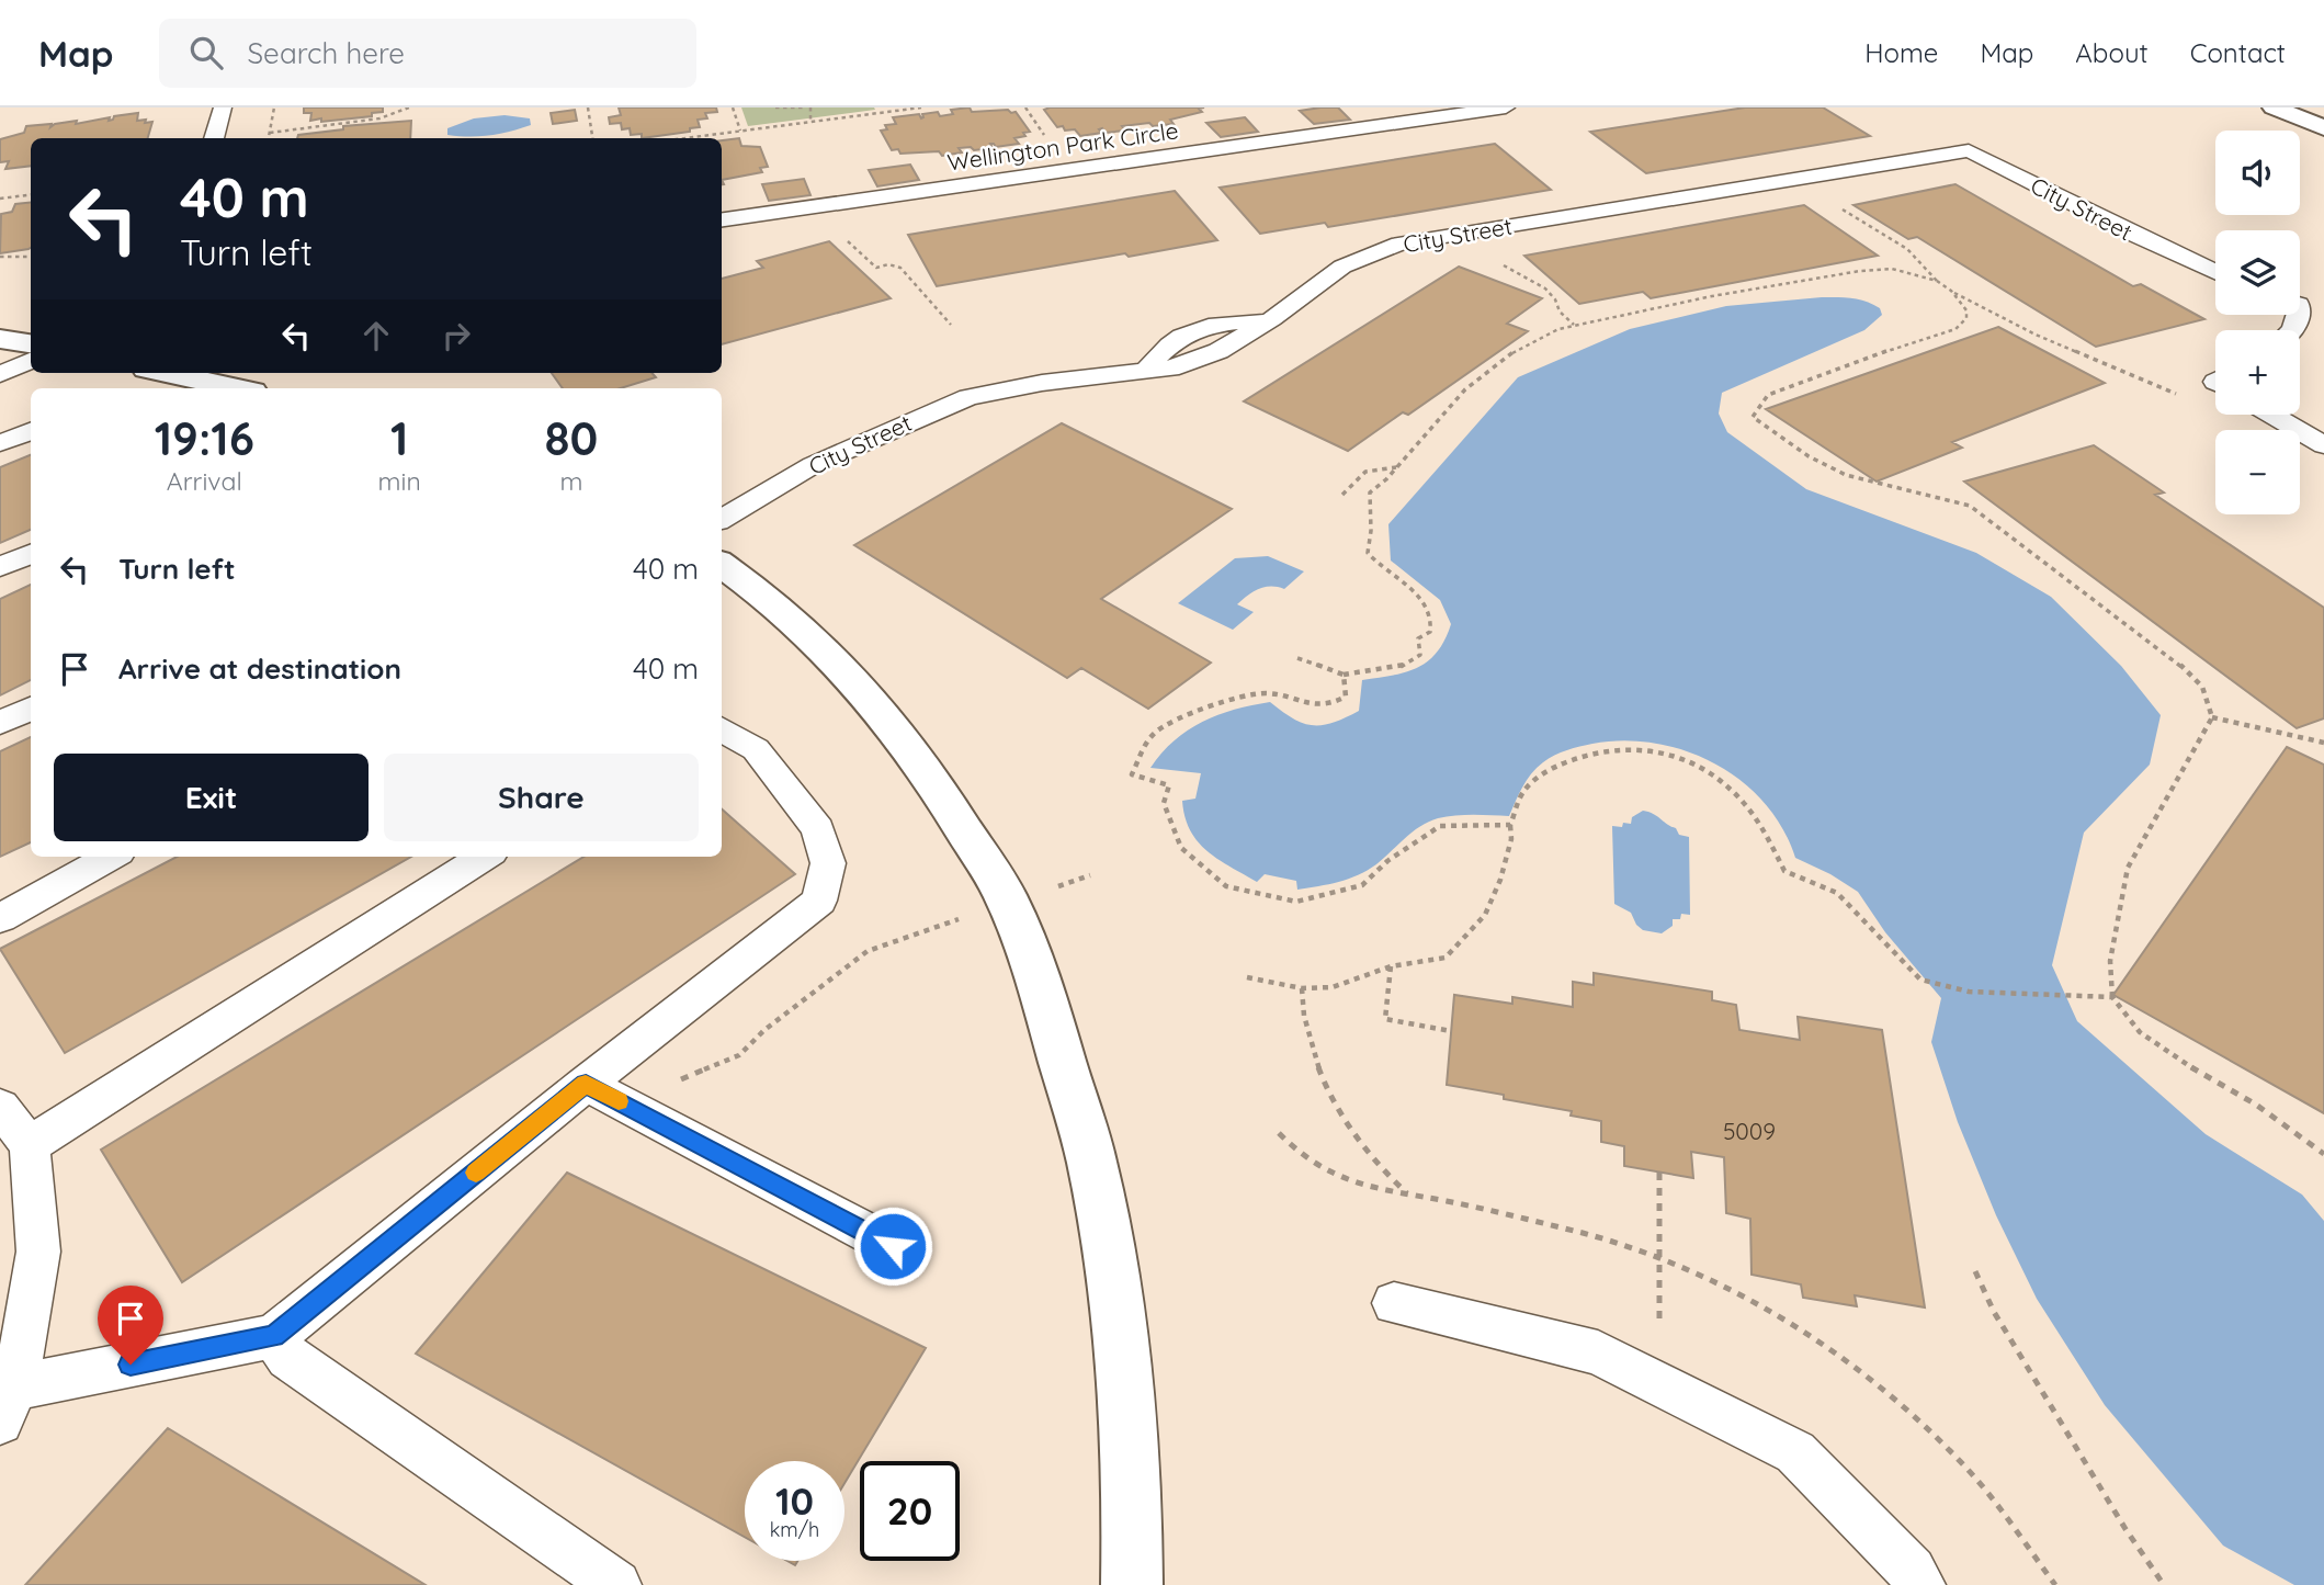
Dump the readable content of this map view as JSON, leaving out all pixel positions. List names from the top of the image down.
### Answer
{
  "streets": {
    "lane": ["Wellington Park Circle", "City Street"]
  },
  "house_numbers": ["5009"],
  "page": {
    "header": "Map",
    "search": "Search here",
    "nav": [
      "Home",
      "Map",
      "About",
      "Contact"
    ],
    "map_buttons": ["+", "−"],
    "turn": ["40 m", "Turn left"],
    "eta": [
      "19:16",
      "Arrival",
      "1",
      "min",
      "80",
      "m"
    ],
    "list": [
      {
        "name": "Turn left",
        "value": "40 m"
      },
      {
        "name": "Arrive at destination",
        "value": "40 m"
      }
    ],
    "buttons": ["Exit", "Share"],
    "speed": "10 km/h",
    "limit": "20"
  }
}
